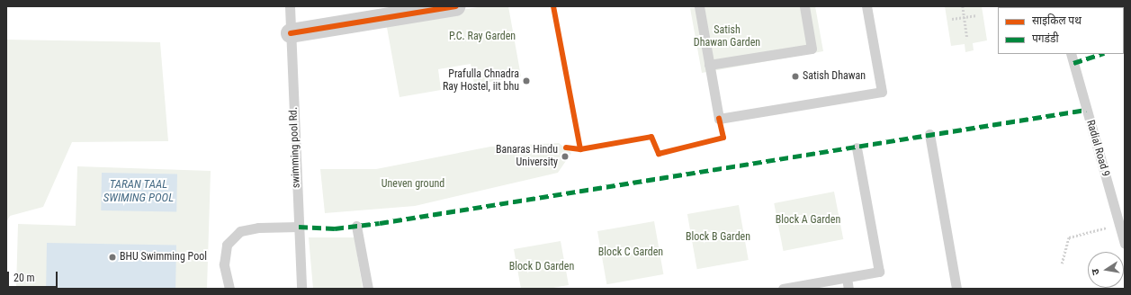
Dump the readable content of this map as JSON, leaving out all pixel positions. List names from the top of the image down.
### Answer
{
  "streets": {
    "lane": ["swimming pool Rd.", "Radial Road 9"]
  },
  "water": ["TARAN TAAL SWIMING POOL"],
  "parks": [
    "Satish Dhawan Garden",
    "P.C. Ray Garden",
    "Uneven ground",
    "Block A Garden",
    "Block B Garden",
    "Block C Garden",
    "Block D Garden"
  ],
  "places": [
    "Satish Dhawan",
    "Prafulla Chnadra Ray Hostel, iit bhu",
    "Banaras Hindu University",
    "BHU Swimming Pool"
  ],
  "legend": ["साइकिल पथ", "पगडंडी"],
  "scale_bar": "20 m",
  "north": "left"
}
